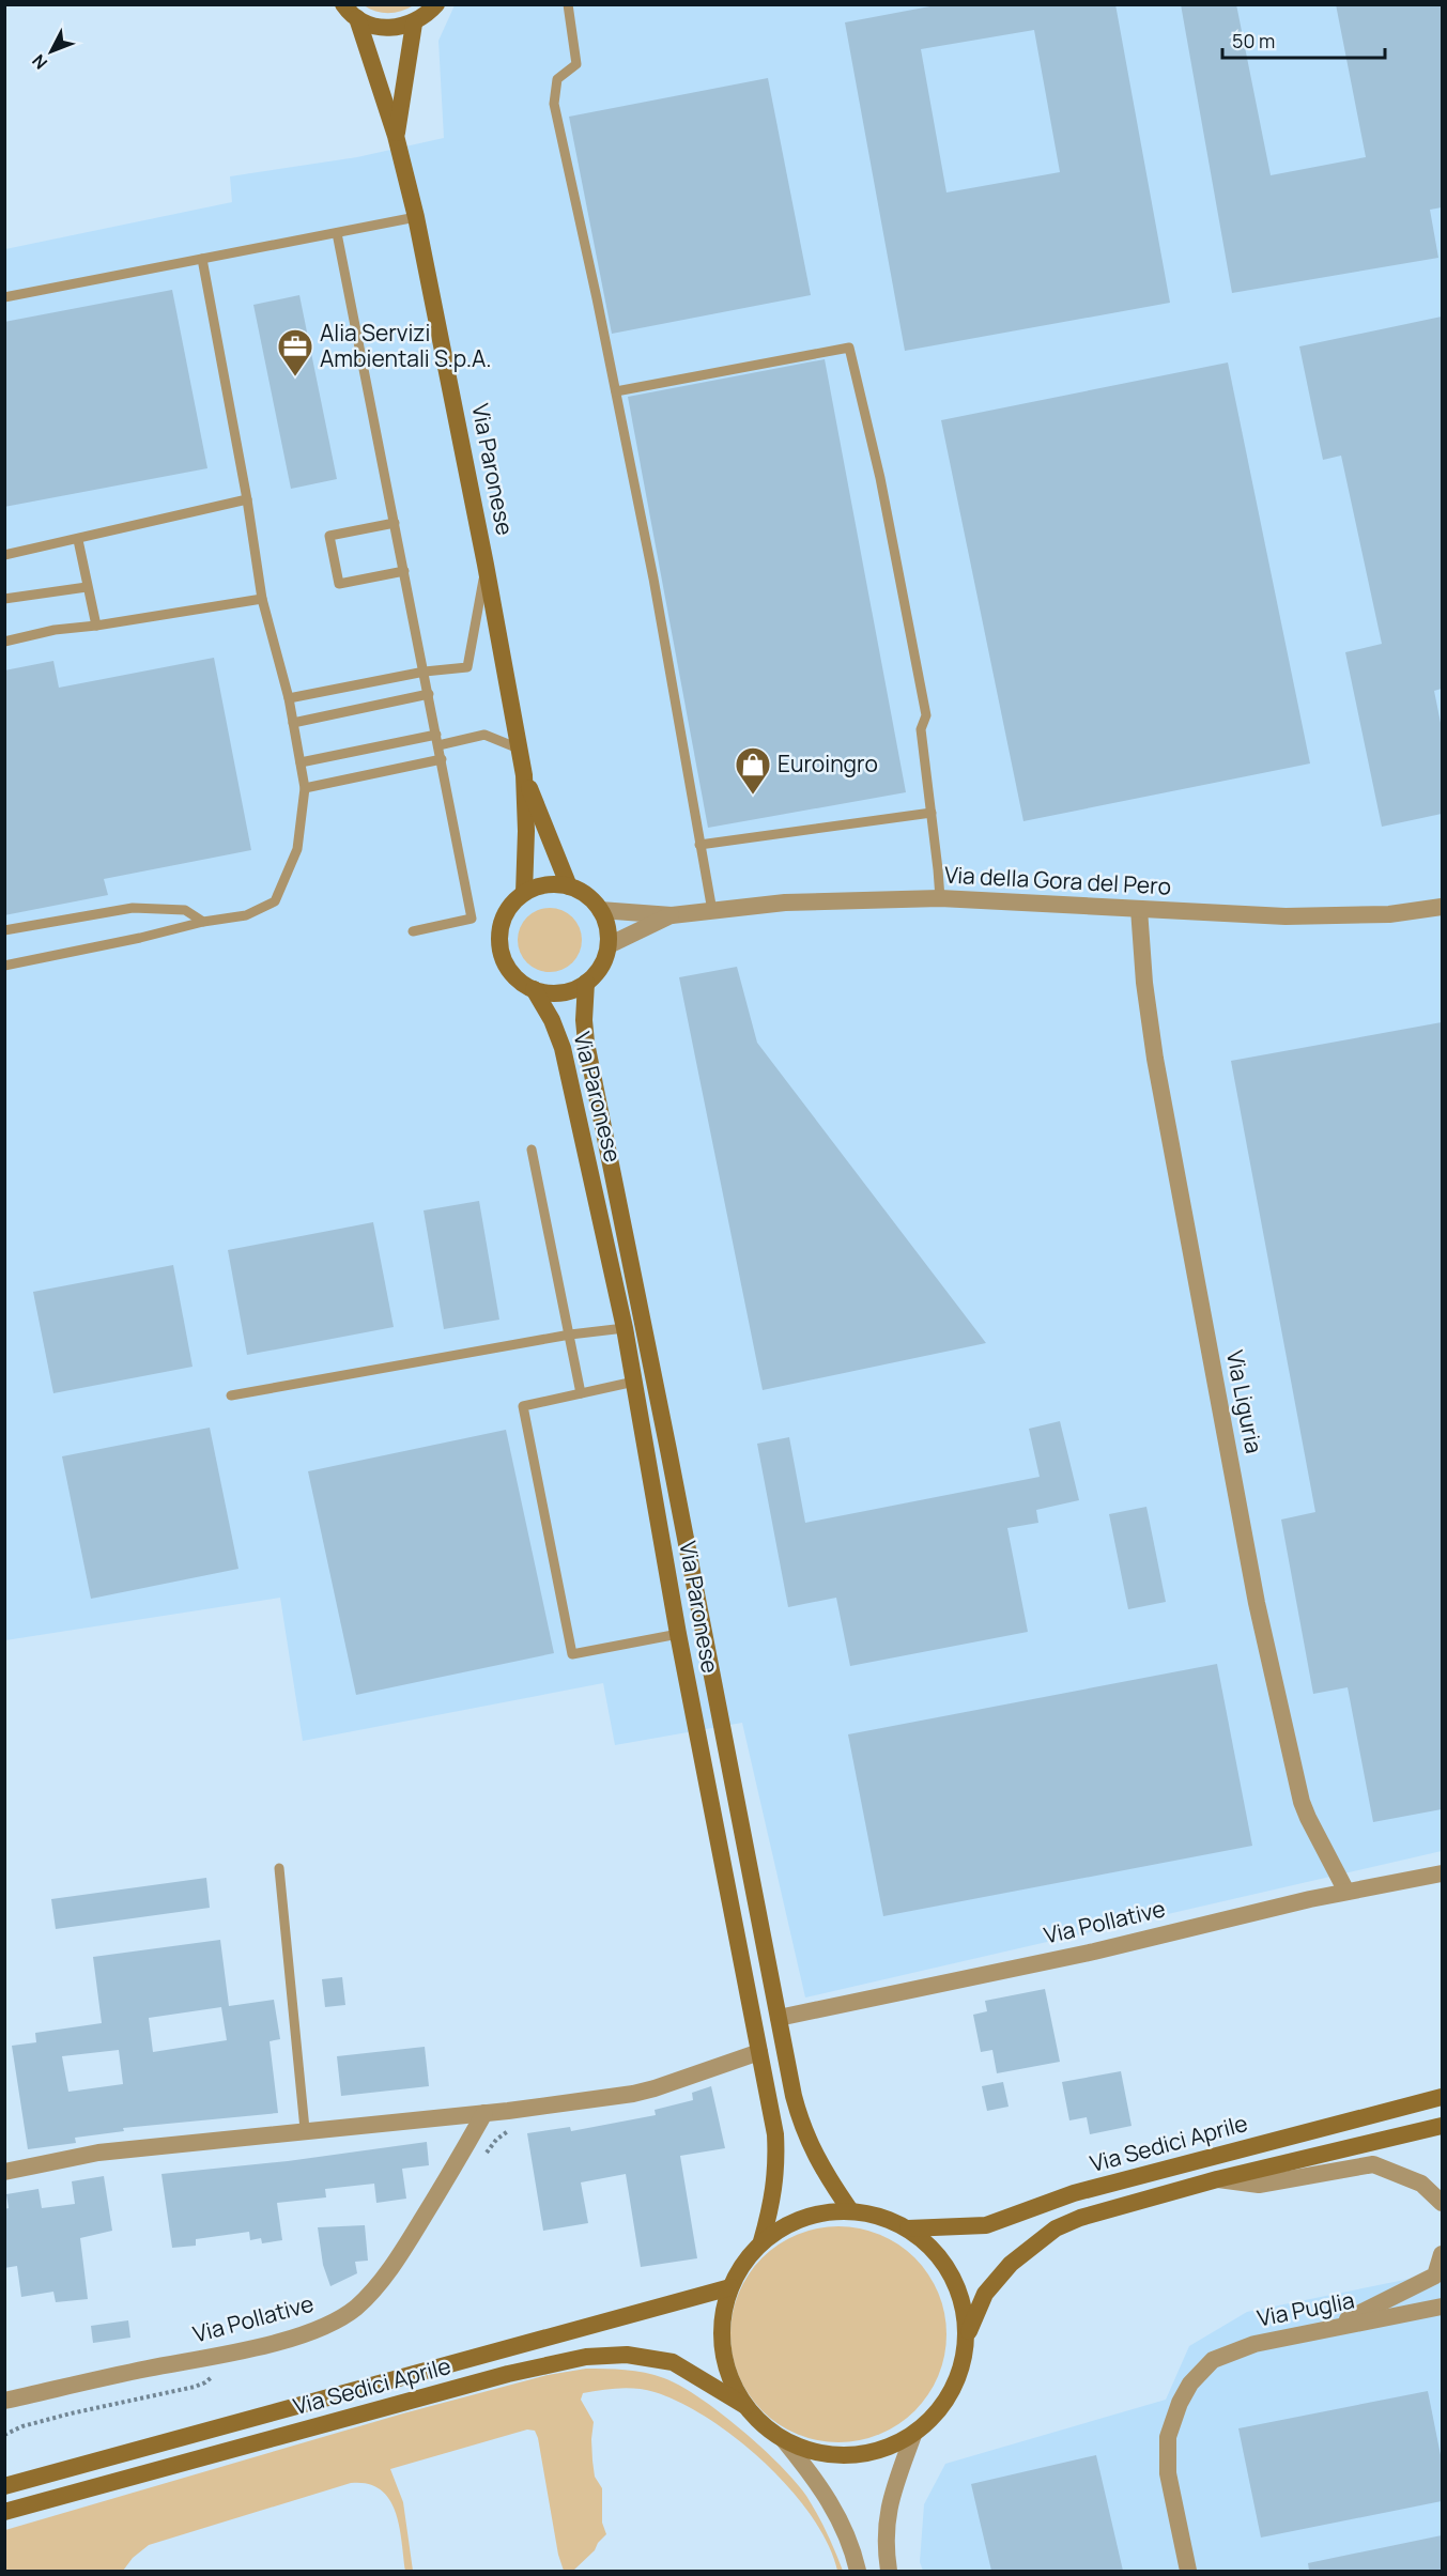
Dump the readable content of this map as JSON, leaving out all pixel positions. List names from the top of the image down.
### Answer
{
  "streets": {
    "main road": ["Via Paronese", "Via Sedici Aprile"],
    "street": [
      "Via della Gora del Pero",
      "Via Liguria",
      "Via Pollative",
      "Via Puglia"
    ]
  },
  "crossings": [
    ["Via Paronese", "Via della Gora del Pero"],
    ["Via Paronese", "Via Pollative"],
    ["Via Paronese", "Via Sedici Aprile"],
    ["Via della Gora del Pero", "Via Liguria"],
    ["Via Liguria", "Via Pollative"]
  ],
  "places": {
    "office": ["Alia Servizi Ambientali S.p.A."],
    "shop": ["Euroingro"]
  },
  "scale_bar": "50 m",
  "north": "bottom left"
}
